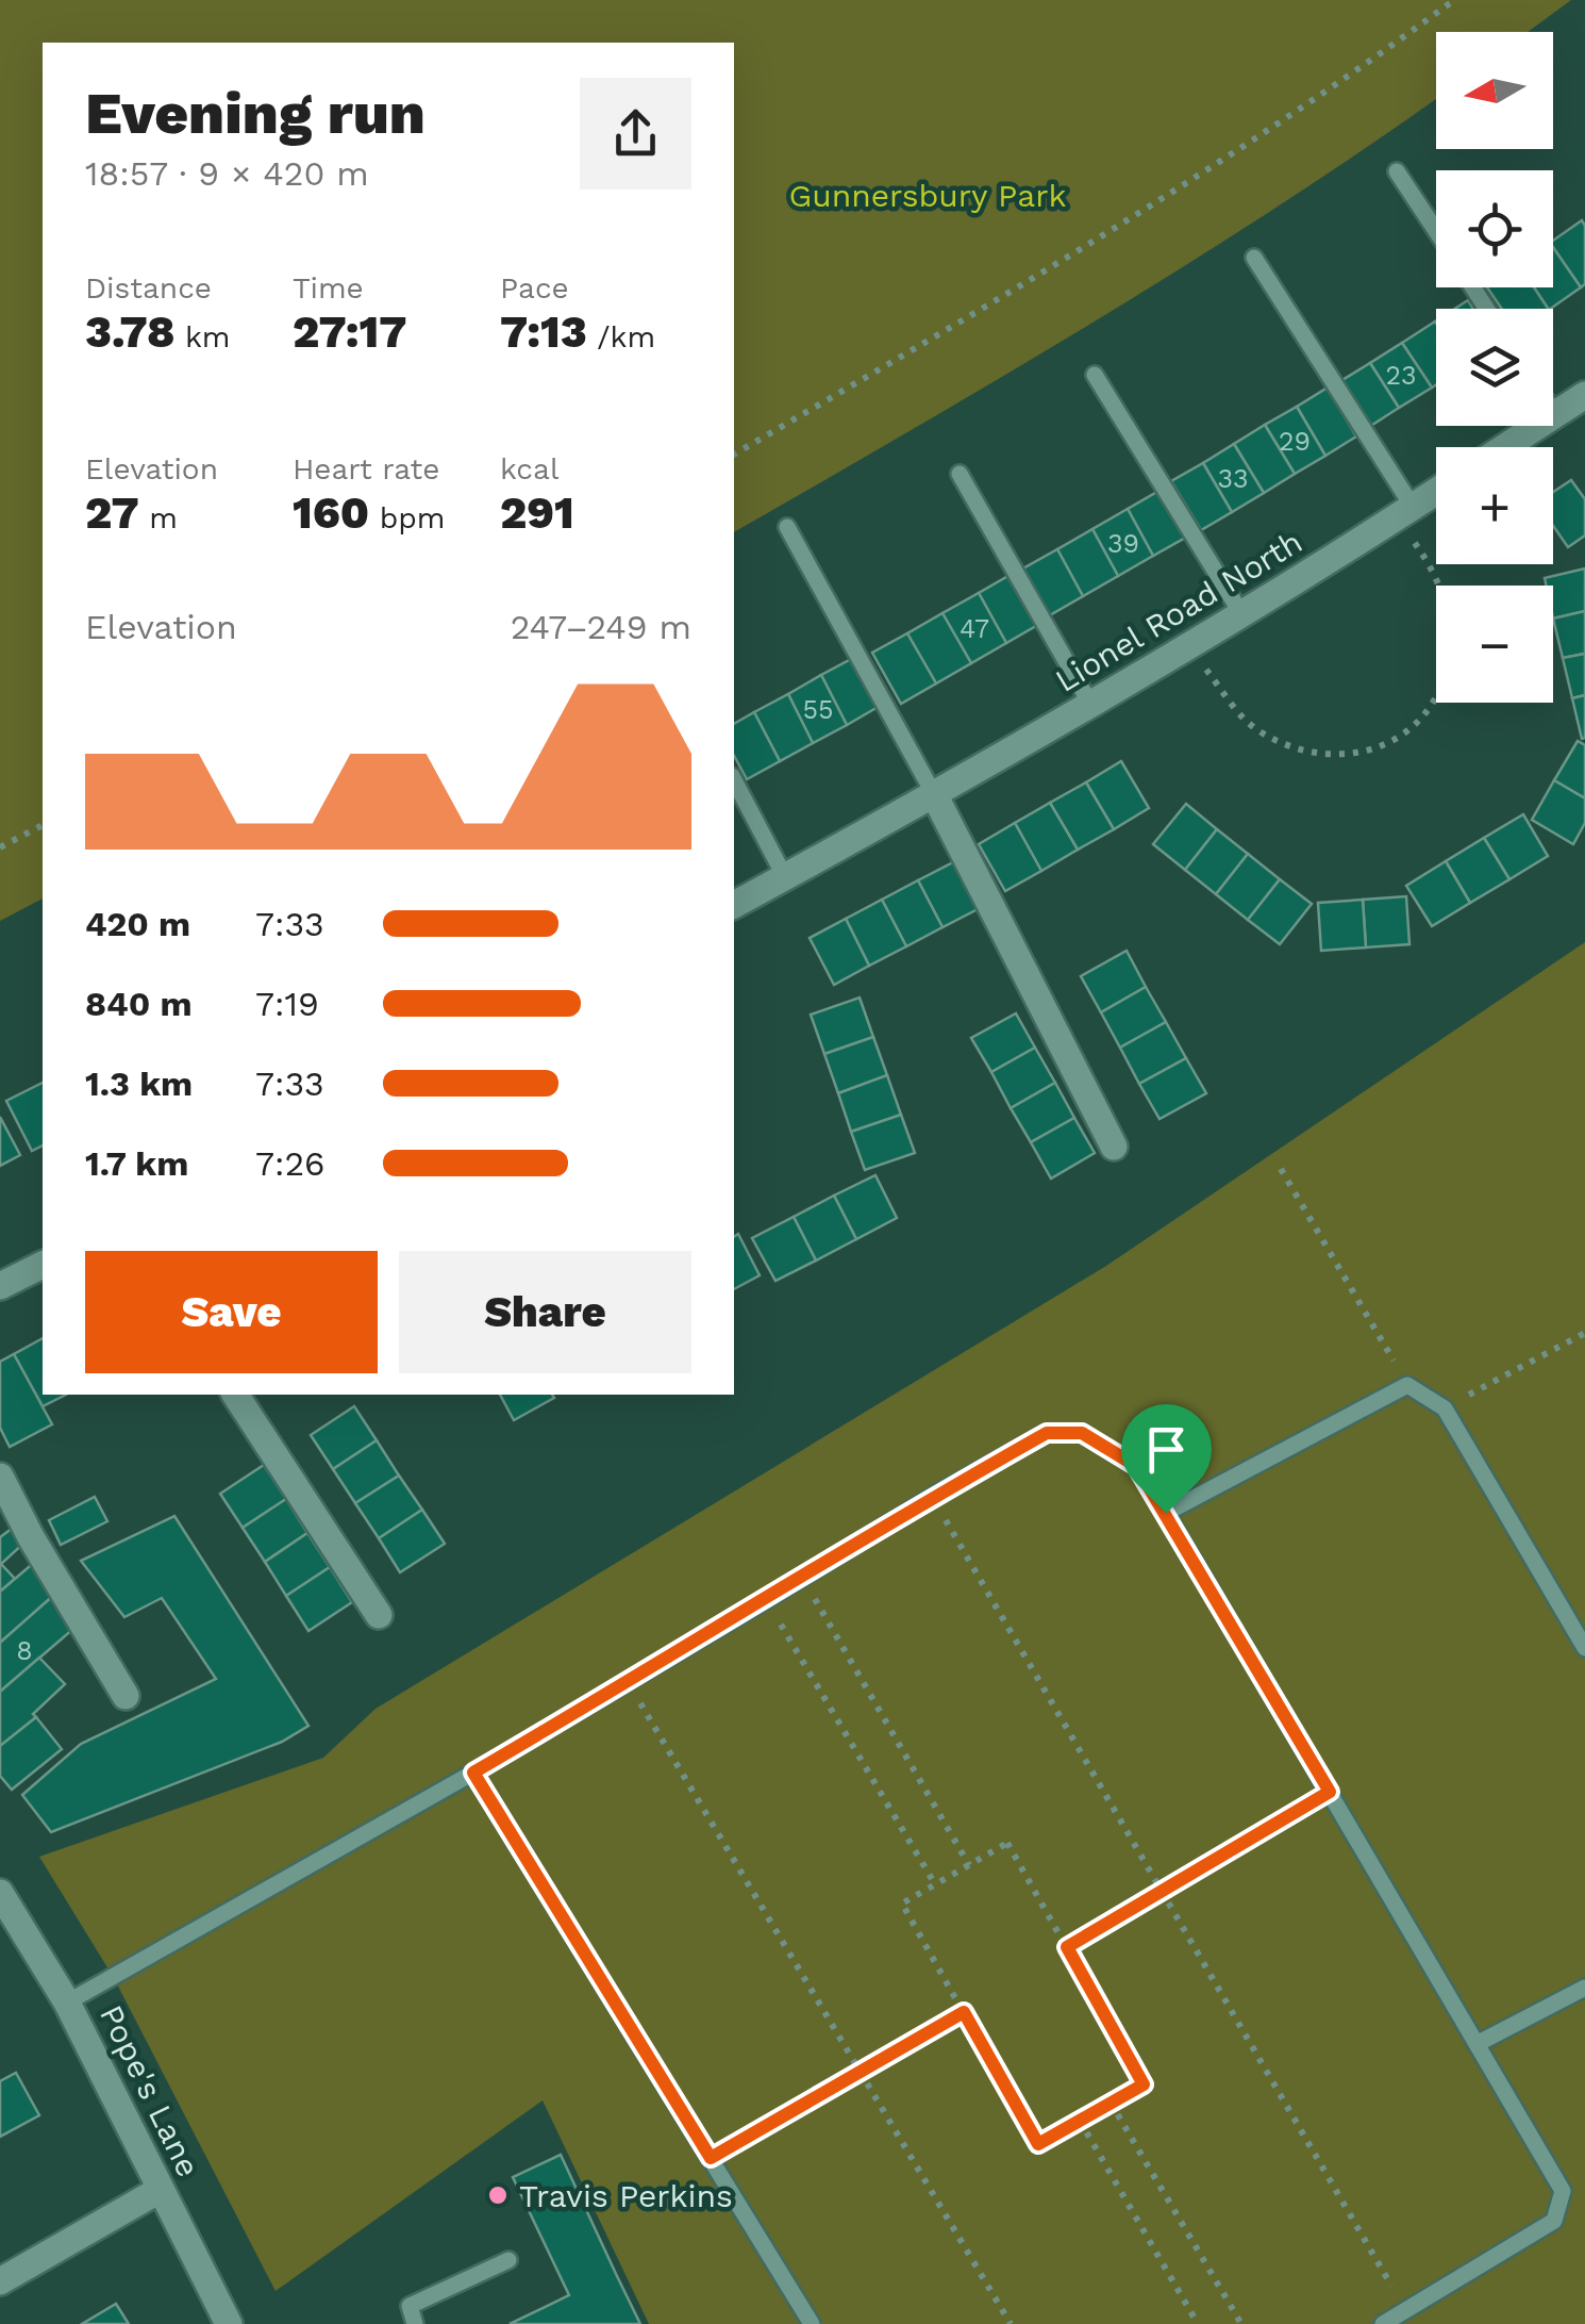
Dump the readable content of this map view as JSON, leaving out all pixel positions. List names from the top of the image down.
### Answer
{
  "streets": {
    "street": ["Lionel Road North", "Pope's Lane"]
  },
  "parks": ["Gunnersbury Park"],
  "places": ["Travis Perkins"],
  "house_numbers": [
    "23",
    "29",
    "33",
    "39",
    "47",
    "55",
    "8"
  ],
  "north": "left",
  "page": {
    "map_buttons": ["+", "−"],
    "heading": ["Evening run", "18:57 · 9 × 420 m"],
    "stats": [
      ["Distance", "3.78 km"],
      ["Time", "27:17"],
      ["Pace", "7:13 /km"],
      ["Elevation", "27 m"],
      ["Heart rate", "160 bpm"],
      ["kcal", "291"]
    ],
    "chart": ["Elevation", "247–249 m"],
    "list": [
      {
        "name": "420 m",
        "note": "7:33"
      },
      {
        "name": "840 m",
        "note": "7:19"
      },
      {
        "name": "1.3 km",
        "note": "7:33"
      },
      {
        "name": "1.7 km",
        "note": "7:26"
      }
    ],
    "buttons": ["Save", "Share"]
  }
}
